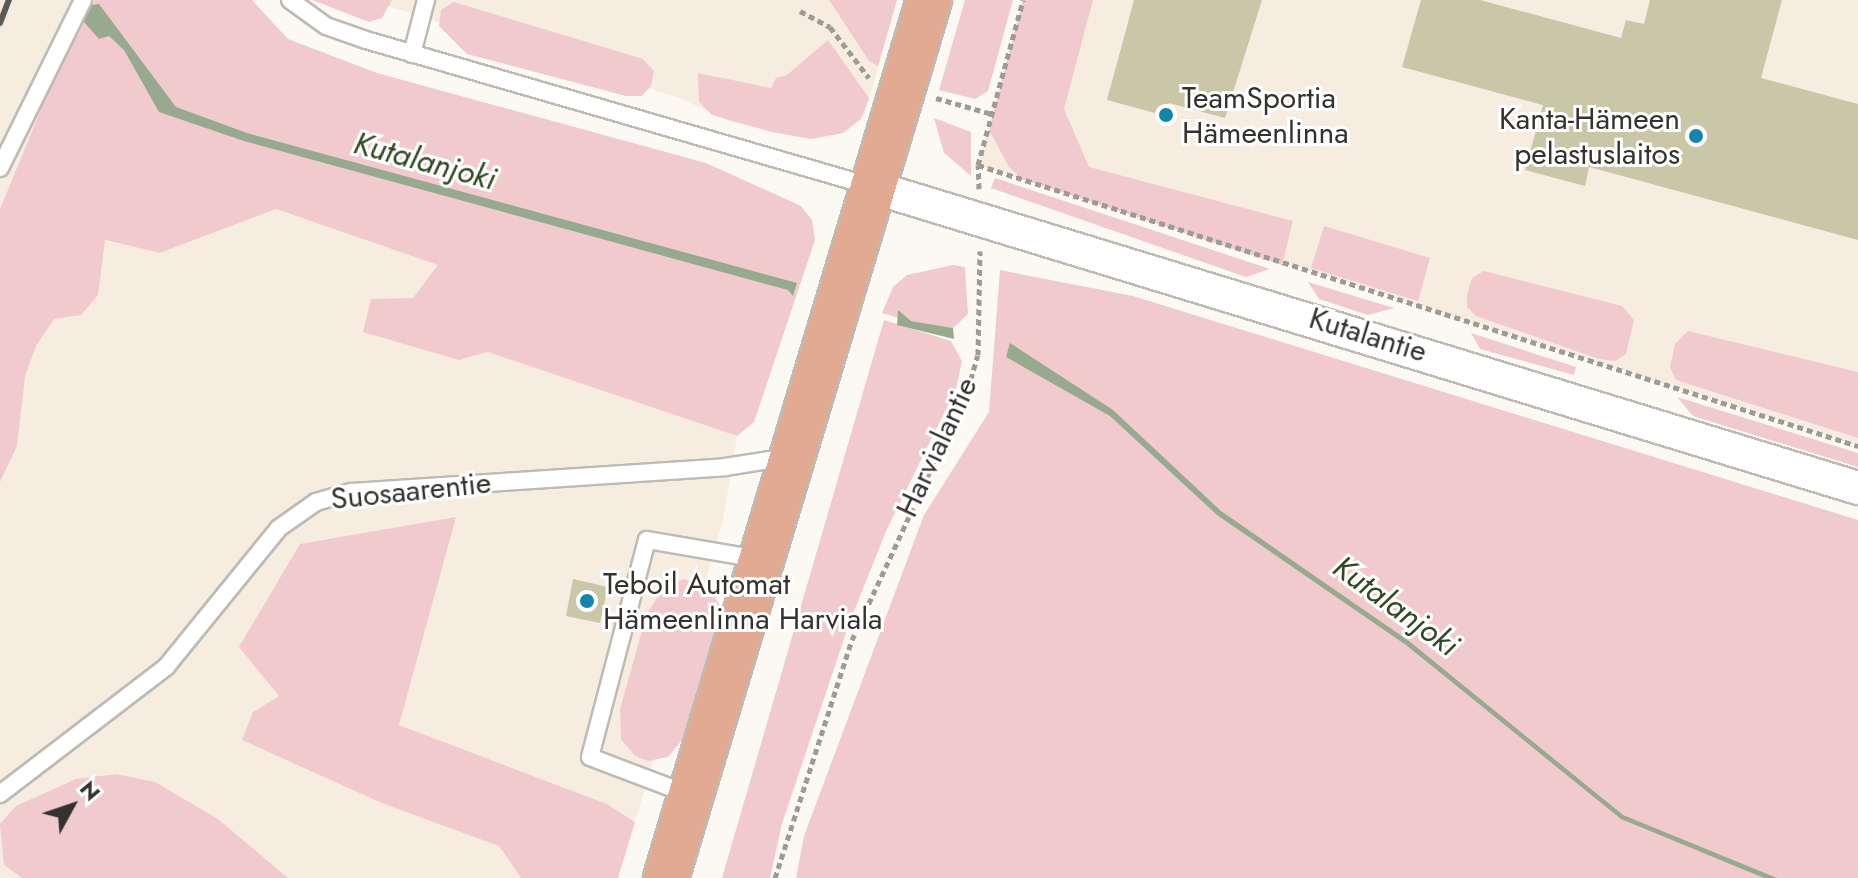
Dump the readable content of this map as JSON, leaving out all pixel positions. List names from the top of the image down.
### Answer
{
  "streets": {
    "street": ["Kutalantie"],
    "lane": ["Suosaarentie"],
    "path": ["Harvialantie"]
  },
  "crossings": [
    ["Kutalantie", "Harvialantie"]
  ],
  "water": ["Kutalanjoki"],
  "places": ["TeamSportia Hämeenlinna", "Kanta-Hämeen pelastuslaitos", "Teboil Automat Hämeenlinna Harviala"],
  "north": "top right"
}
